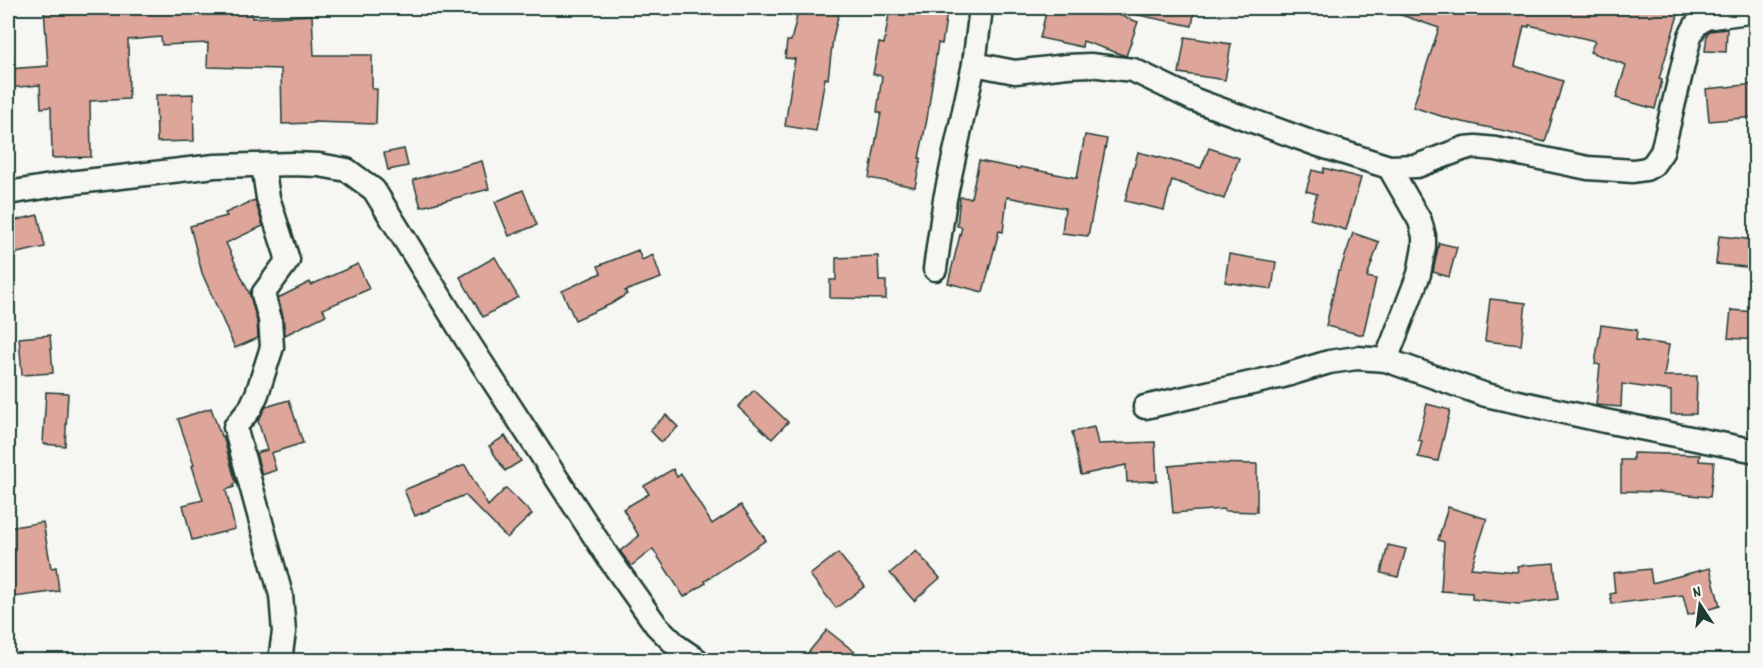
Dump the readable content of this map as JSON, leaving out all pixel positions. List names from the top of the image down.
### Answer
{
  "north": "top"
}
